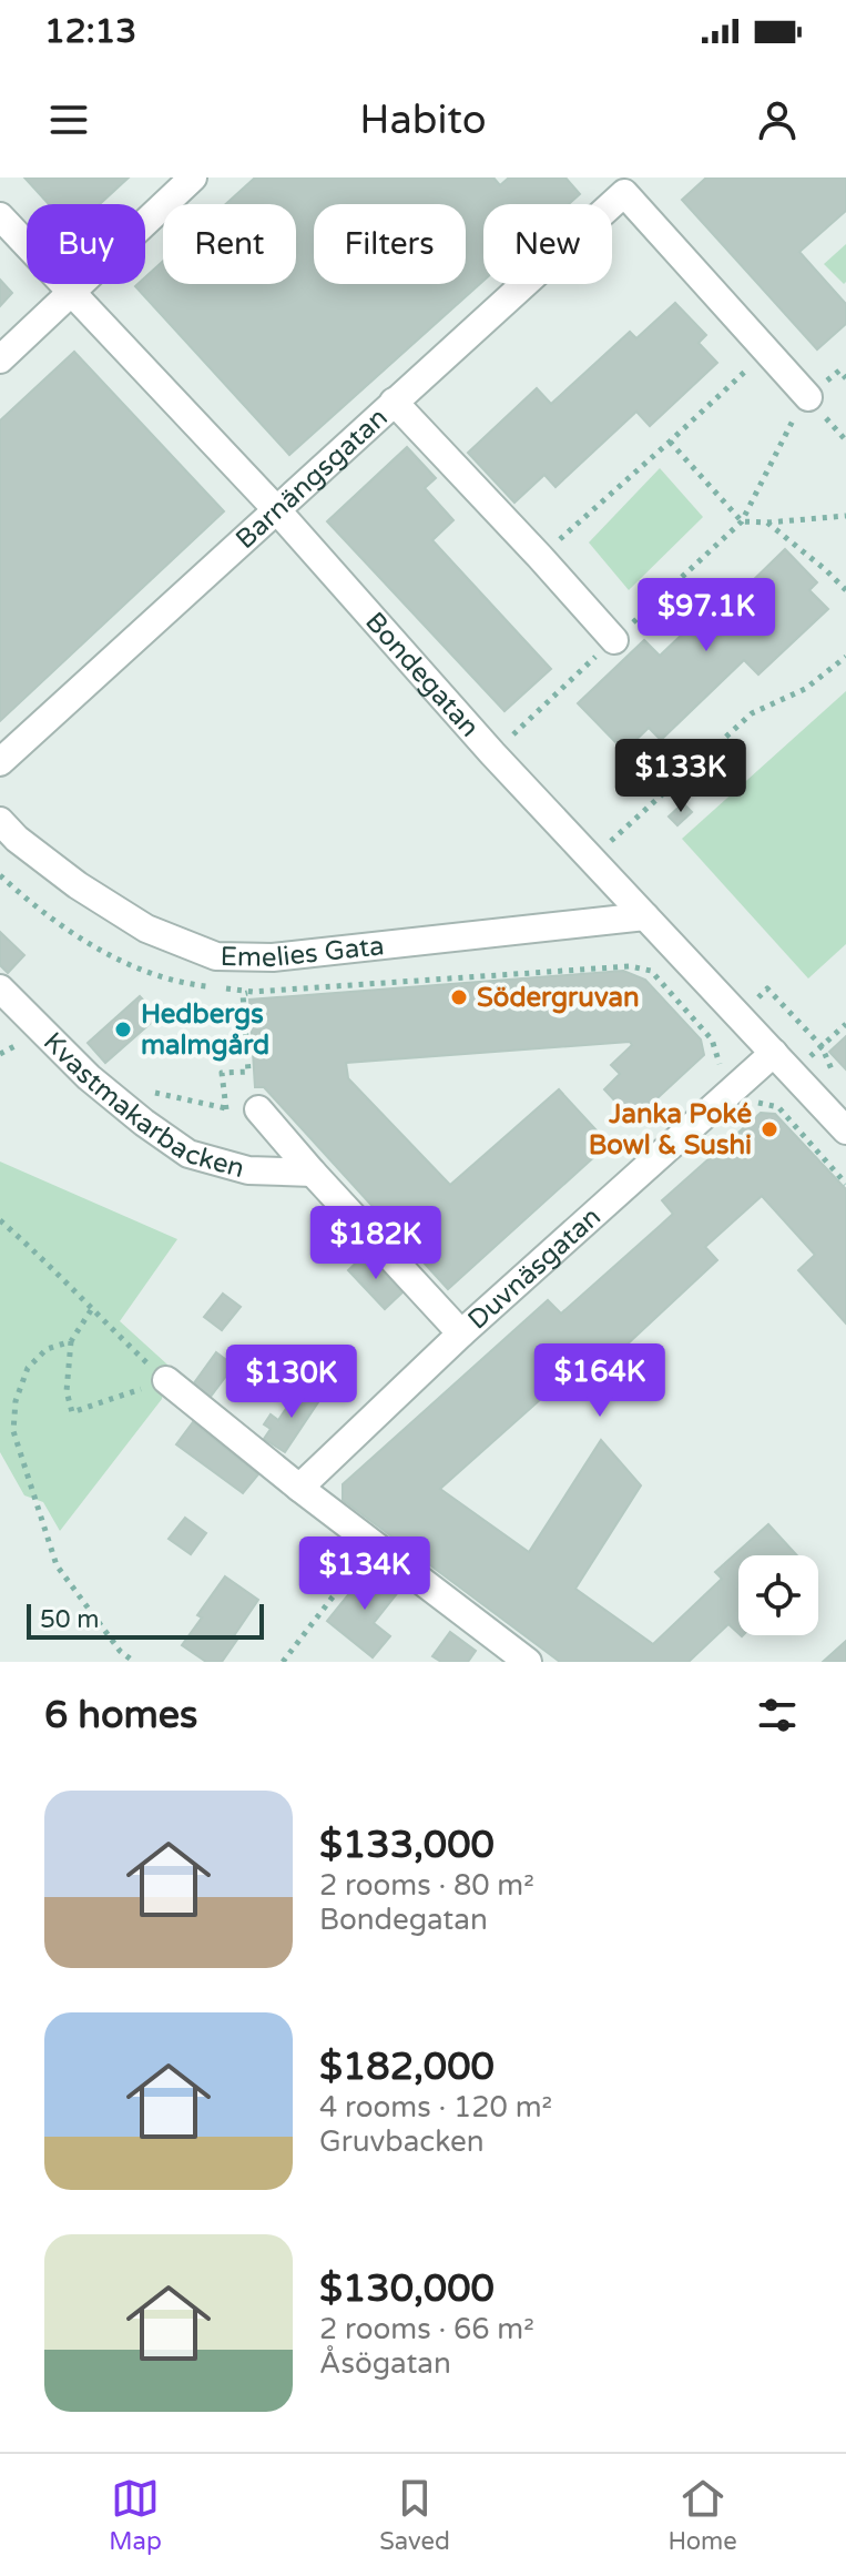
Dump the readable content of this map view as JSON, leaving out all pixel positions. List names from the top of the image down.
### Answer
{
  "streets": {
    "street": [
      "Barnängsgatan",
      "Bondegatan",
      "Emelies Gata",
      "Kvastmakarbacken",
      "Duvnäsgatan"
    ]
  },
  "crossings": [
    ["Barnängsgatan", "Bondegatan"],
    ["Bondegatan", "Emelies Gata"],
    ["Bondegatan", "Duvnäsgatan"]
  ],
  "places": ["Södergruvan", "Hedbergs malmgård", "Janka Poké Bowl & Sushi"],
  "scale_bar": "50 m",
  "page": {
    "status": "12:13",
    "header": "Habito",
    "chip": [
      "Buy",
      "Rent",
      "Filters",
      "New"
    ],
    "price": [
      "$97.1K",
      "$133K",
      "$182K",
      "$164K",
      "$130K",
      "$134K"
    ],
    "scale": "50 m",
    "heading": "6 homes",
    "list": [
      {
        "name": "$133,000",
        "note": "2 rooms · 80 m² · Bondegatan"
      },
      {
        "name": "$182,000",
        "note": "4 rooms · 120 m² · Gruvbacken"
      },
      {
        "name": "$130,000",
        "note": "2 rooms · 66 m² · Åsögatan"
      }
    ],
    "tabs": ["Map", "Saved", "Home"]
  }
}
